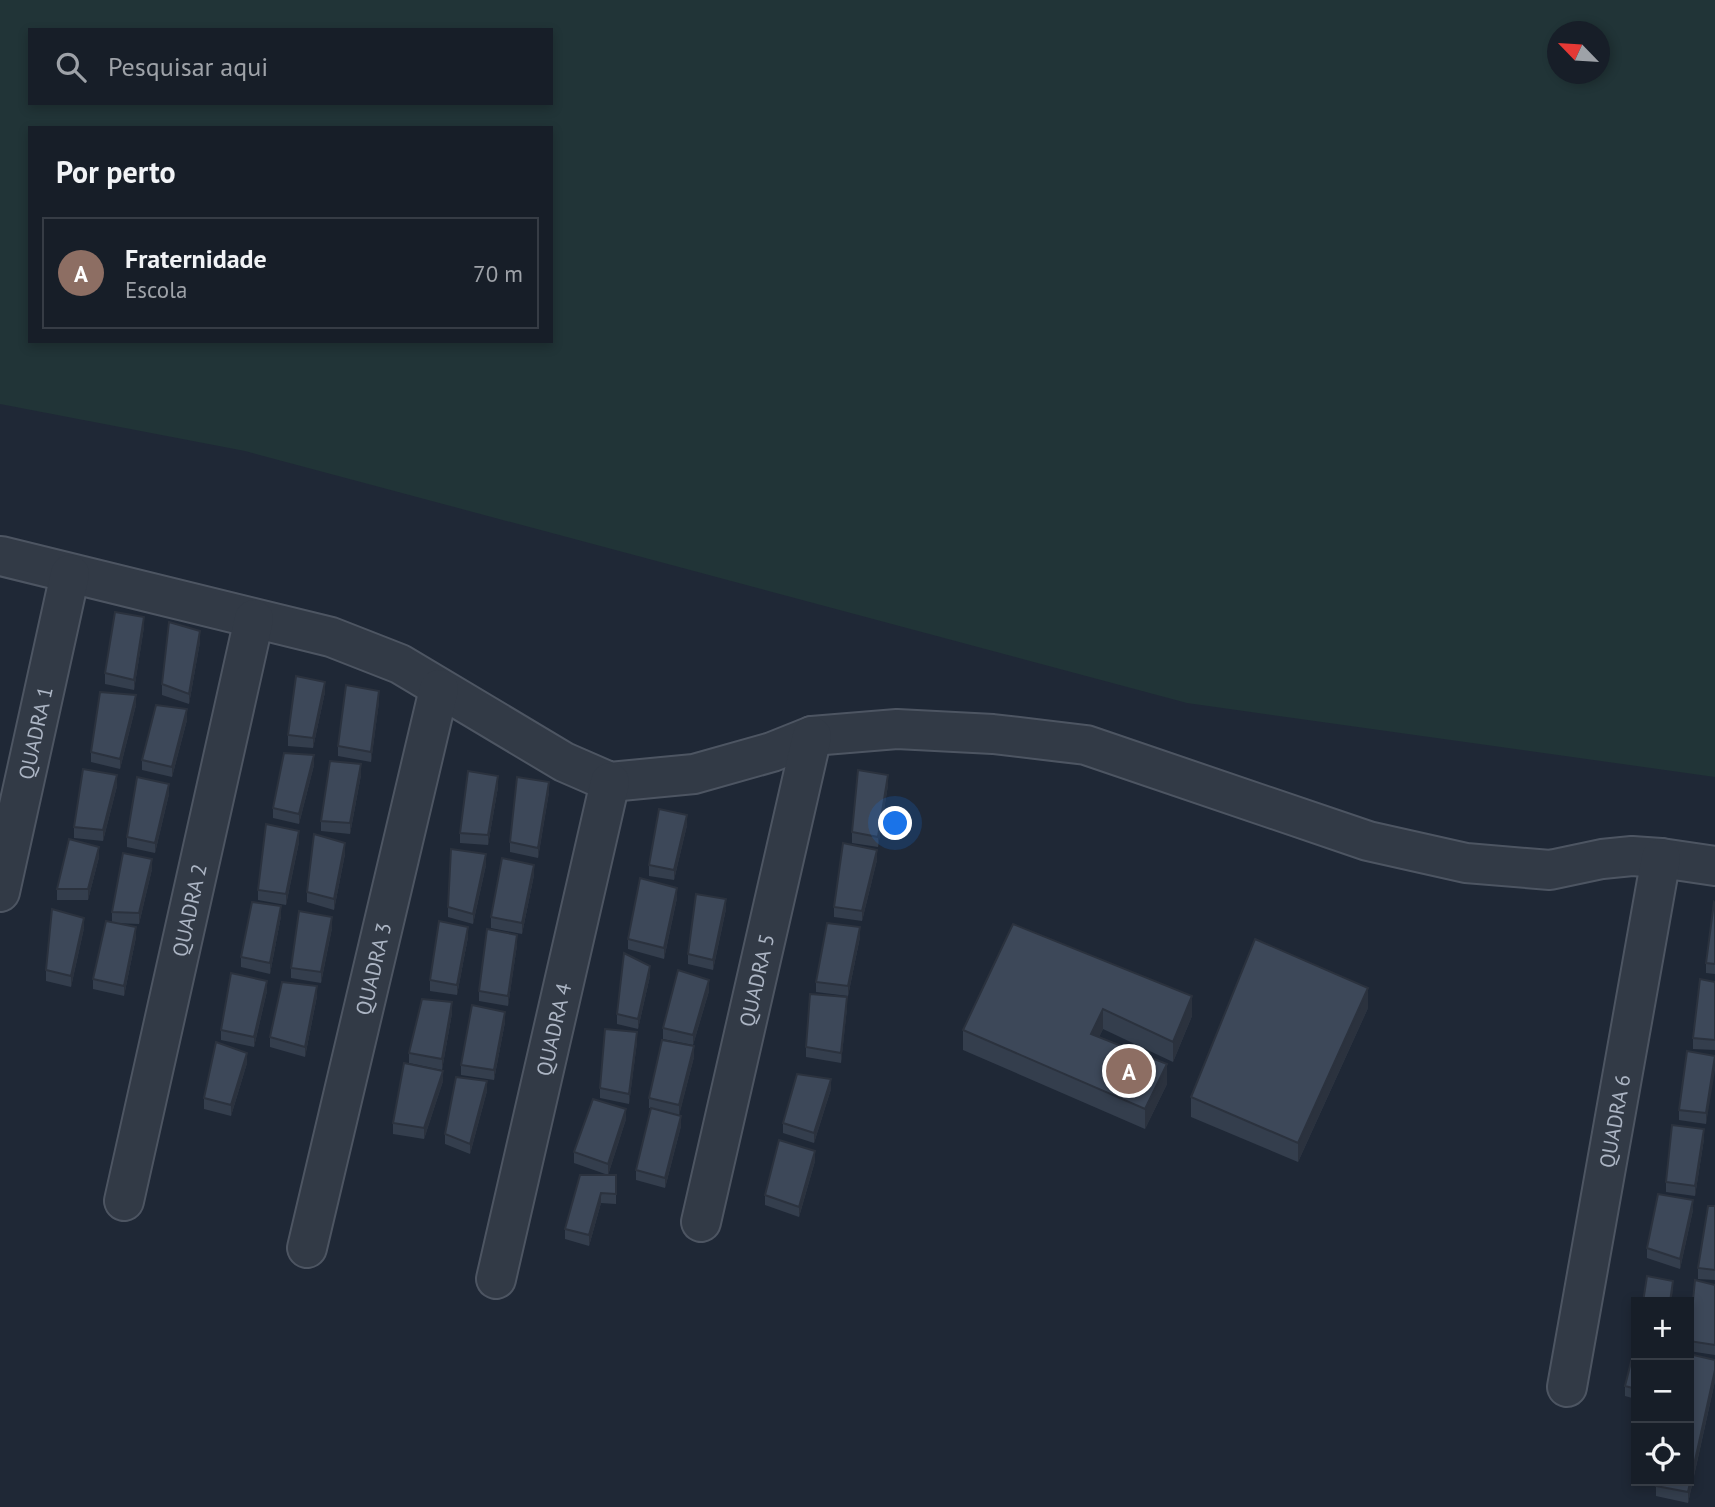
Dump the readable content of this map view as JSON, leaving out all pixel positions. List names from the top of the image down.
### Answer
{
  "streets": {
    "street": [
      "QUADRA 1",
      "QUADRA 2",
      "QUADRA 3",
      "QUADRA 5",
      "QUADRA 4",
      "QUADRA 6"
    ]
  },
  "north": "top left",
  "page": {
    "search": "Pesquisar aqui",
    "heading": "Por perto",
    "list": [
      {
        "mark": "A",
        "name": "Fraternidade",
        "note": "Escola",
        "value": "70 m"
      }
    ],
    "pins": "A",
    "map_buttons": ["+", "−"]
  }
}
